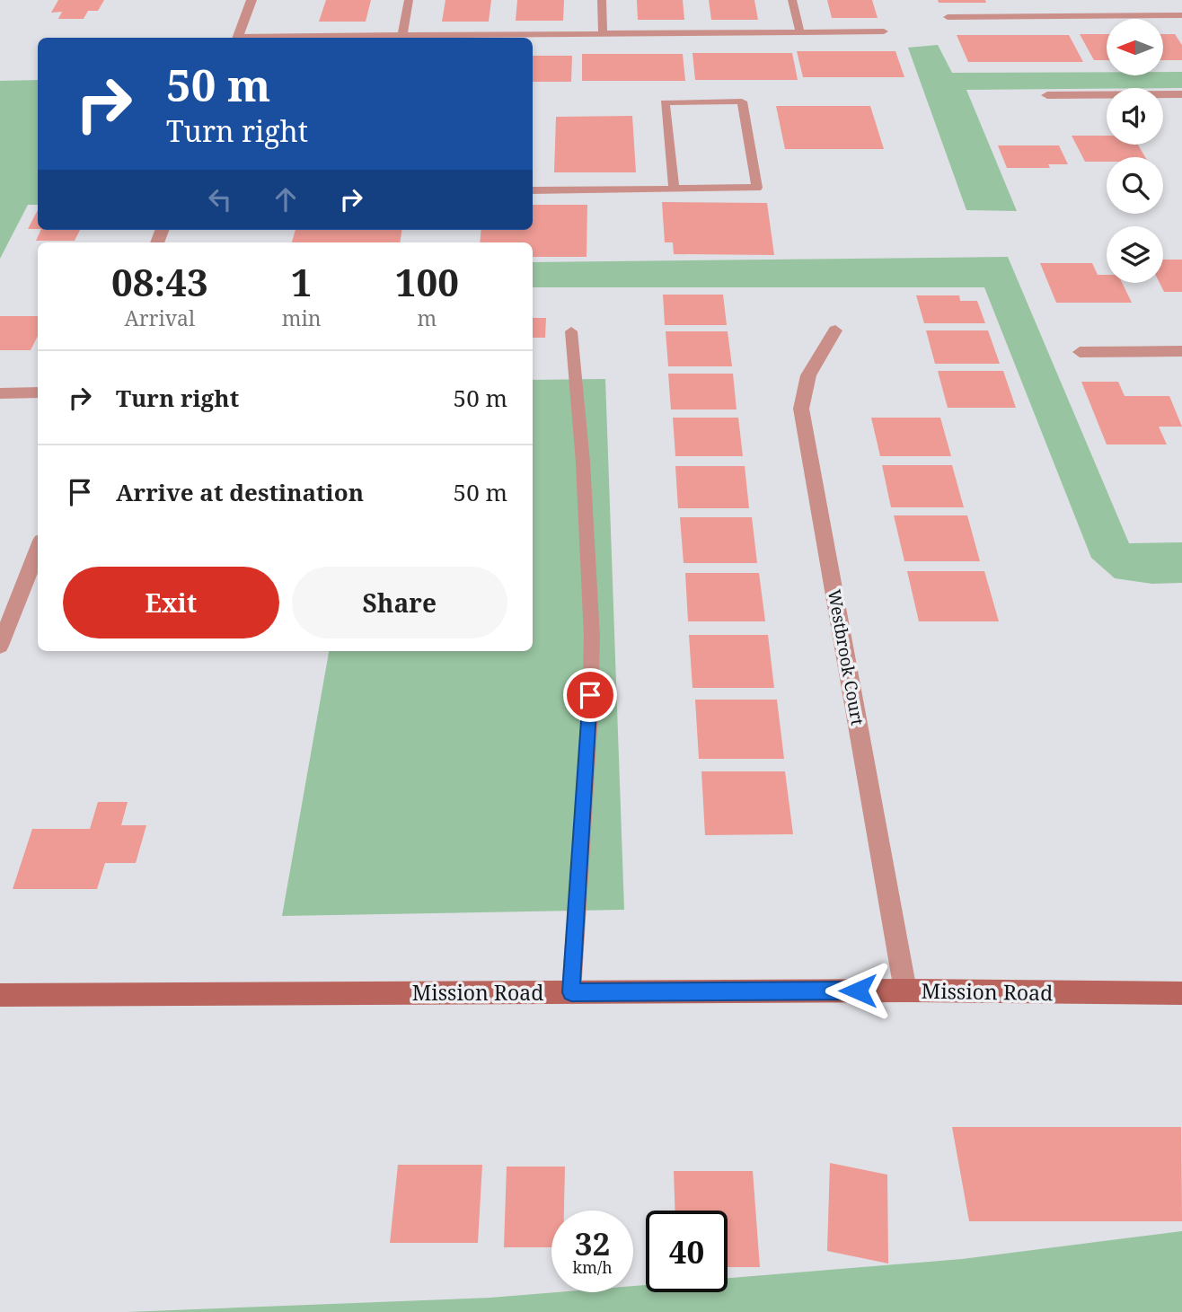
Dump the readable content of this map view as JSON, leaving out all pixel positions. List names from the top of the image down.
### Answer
{
  "streets": {
    "street": ["Westbrook Court", "Mission Road"]
  },
  "crossings": [
    ["Westbrook Court", "Mission Road"]
  ],
  "north": "left",
  "page": {
    "turn": ["50 m", "Turn right"],
    "eta": [
      "08:43",
      "Arrival",
      "1",
      "min",
      "100",
      "m"
    ],
    "list": [
      {
        "name": "Turn right",
        "value": "50 m"
      },
      {
        "name": "Arrive at destination",
        "value": "50 m"
      }
    ],
    "buttons": ["Exit", "Share"],
    "speed": "32 km/h",
    "limit": "40"
  }
}
